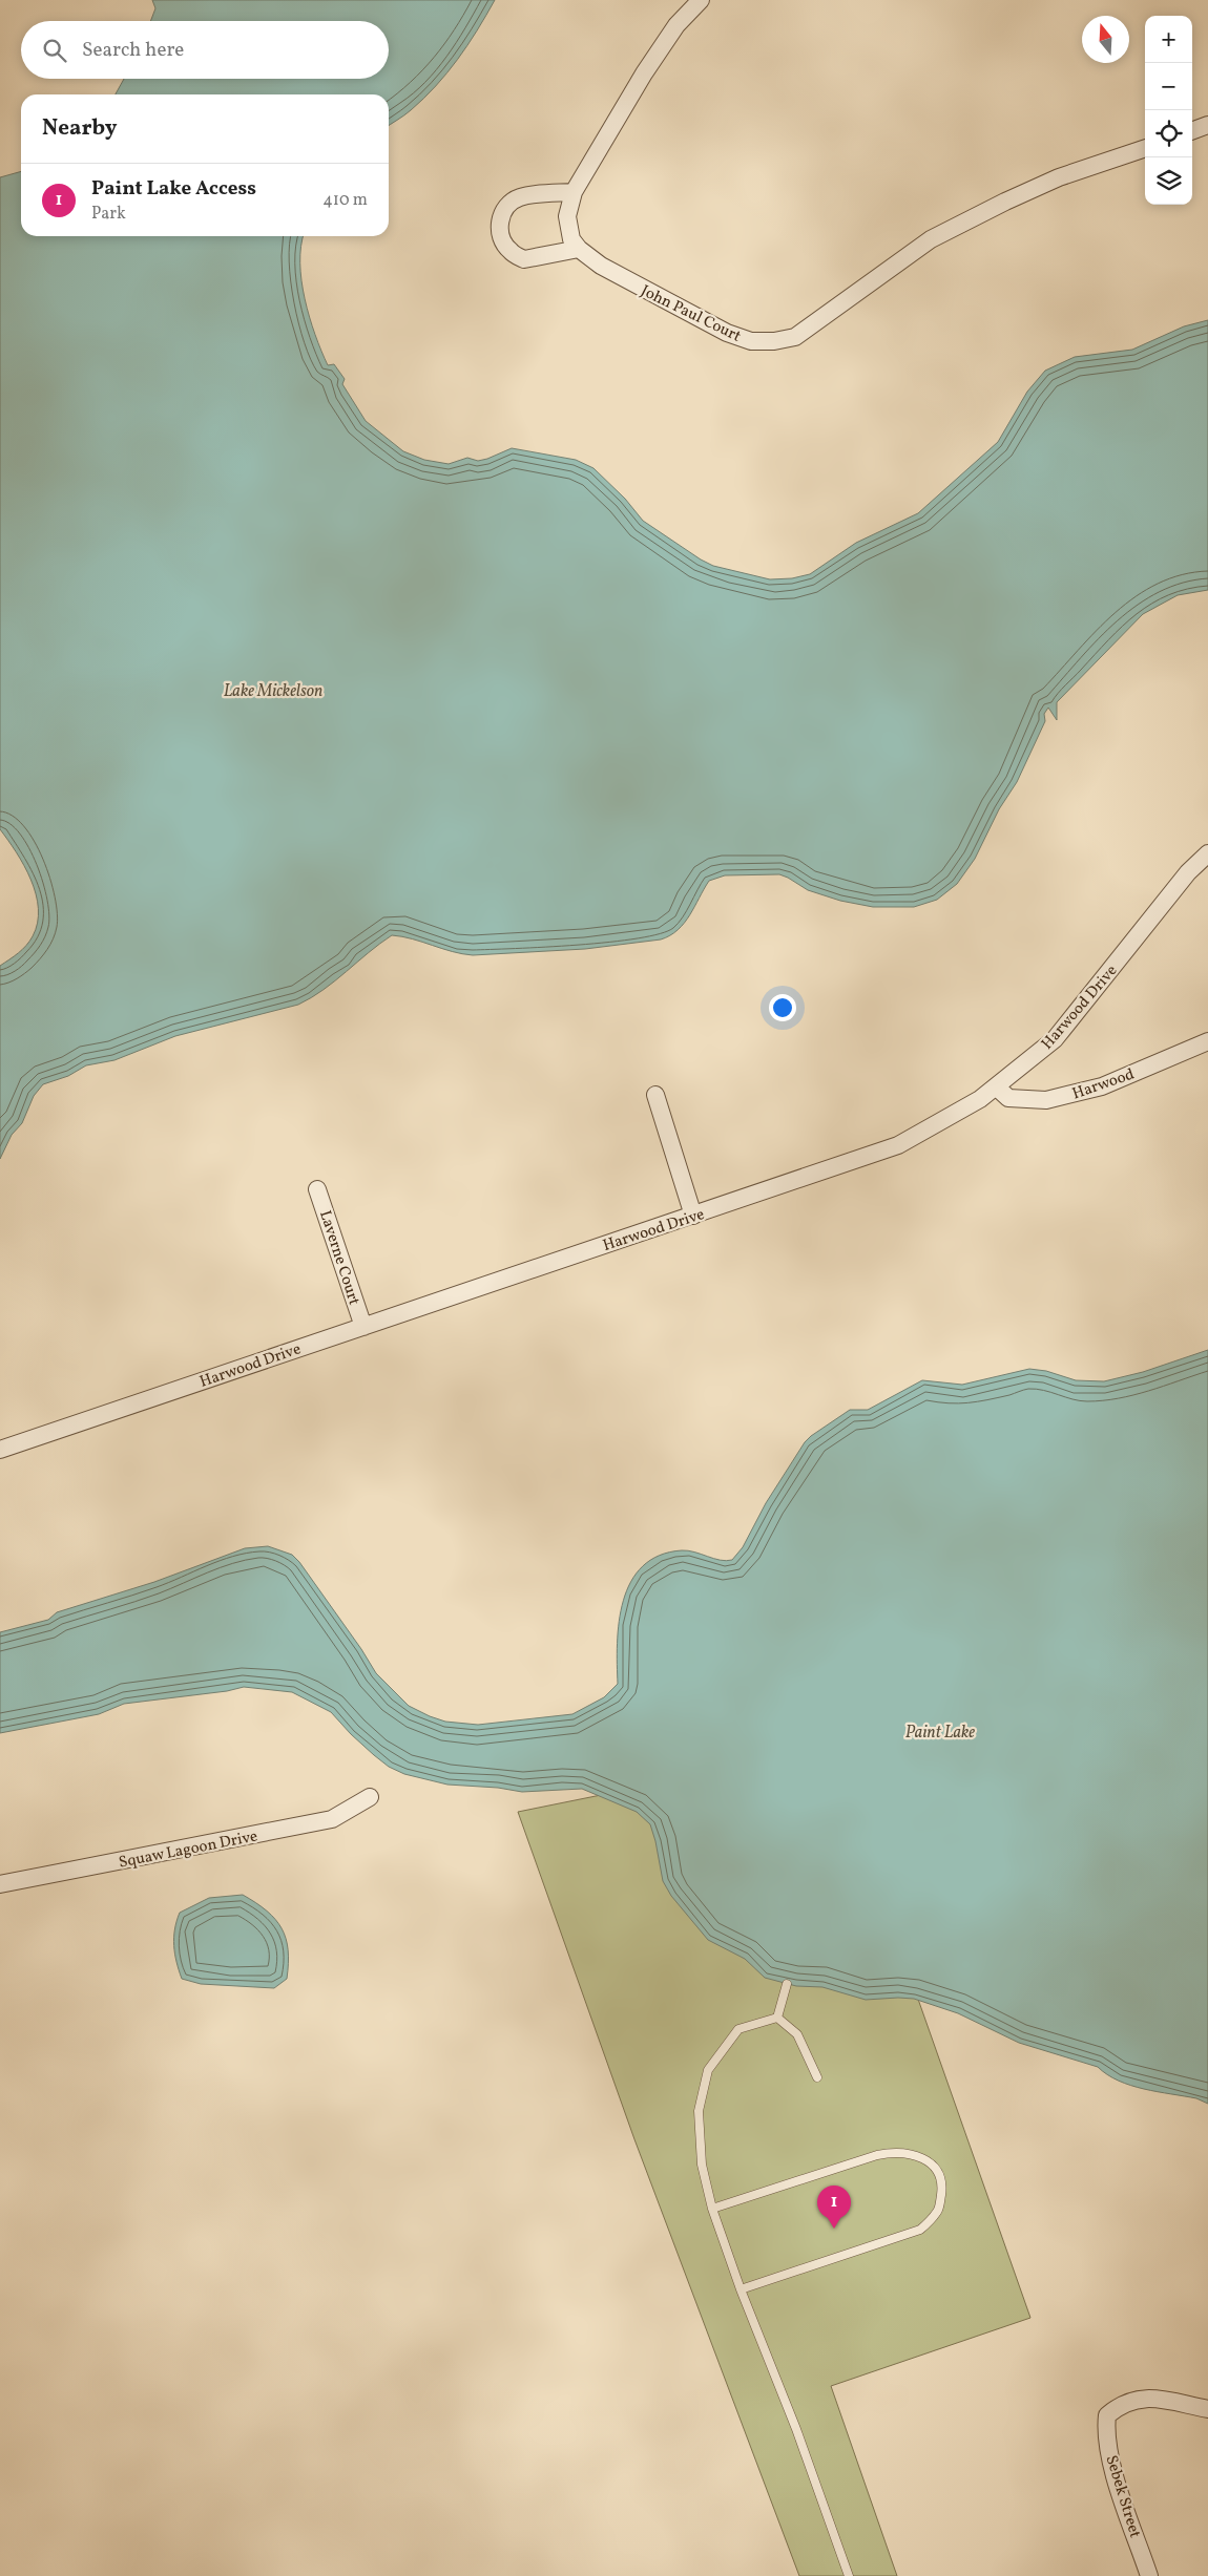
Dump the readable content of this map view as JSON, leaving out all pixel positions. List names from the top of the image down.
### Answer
{
  "streets": {
    "street": [
      "John Paul Court",
      "Harwood Drive",
      "Harwood",
      "Laverne Court",
      "Squaw Lagoon Drive",
      "Sebek Street"
    ]
  },
  "crossings": [
    ["Harwood Drive", "Harwood"],
    ["Harwood Drive", "Laverne Court"]
  ],
  "water": ["Lake Mickelson", "Paint Lake"],
  "north": "top",
  "page": {
    "map_buttons": ["+", "−"],
    "search": "Search here",
    "heading": "Nearby",
    "list": [
      {
        "mark": "1",
        "name": "Paint Lake Access",
        "note": "Park",
        "value": "410 m"
      }
    ],
    "pins": "1"
  }
}
